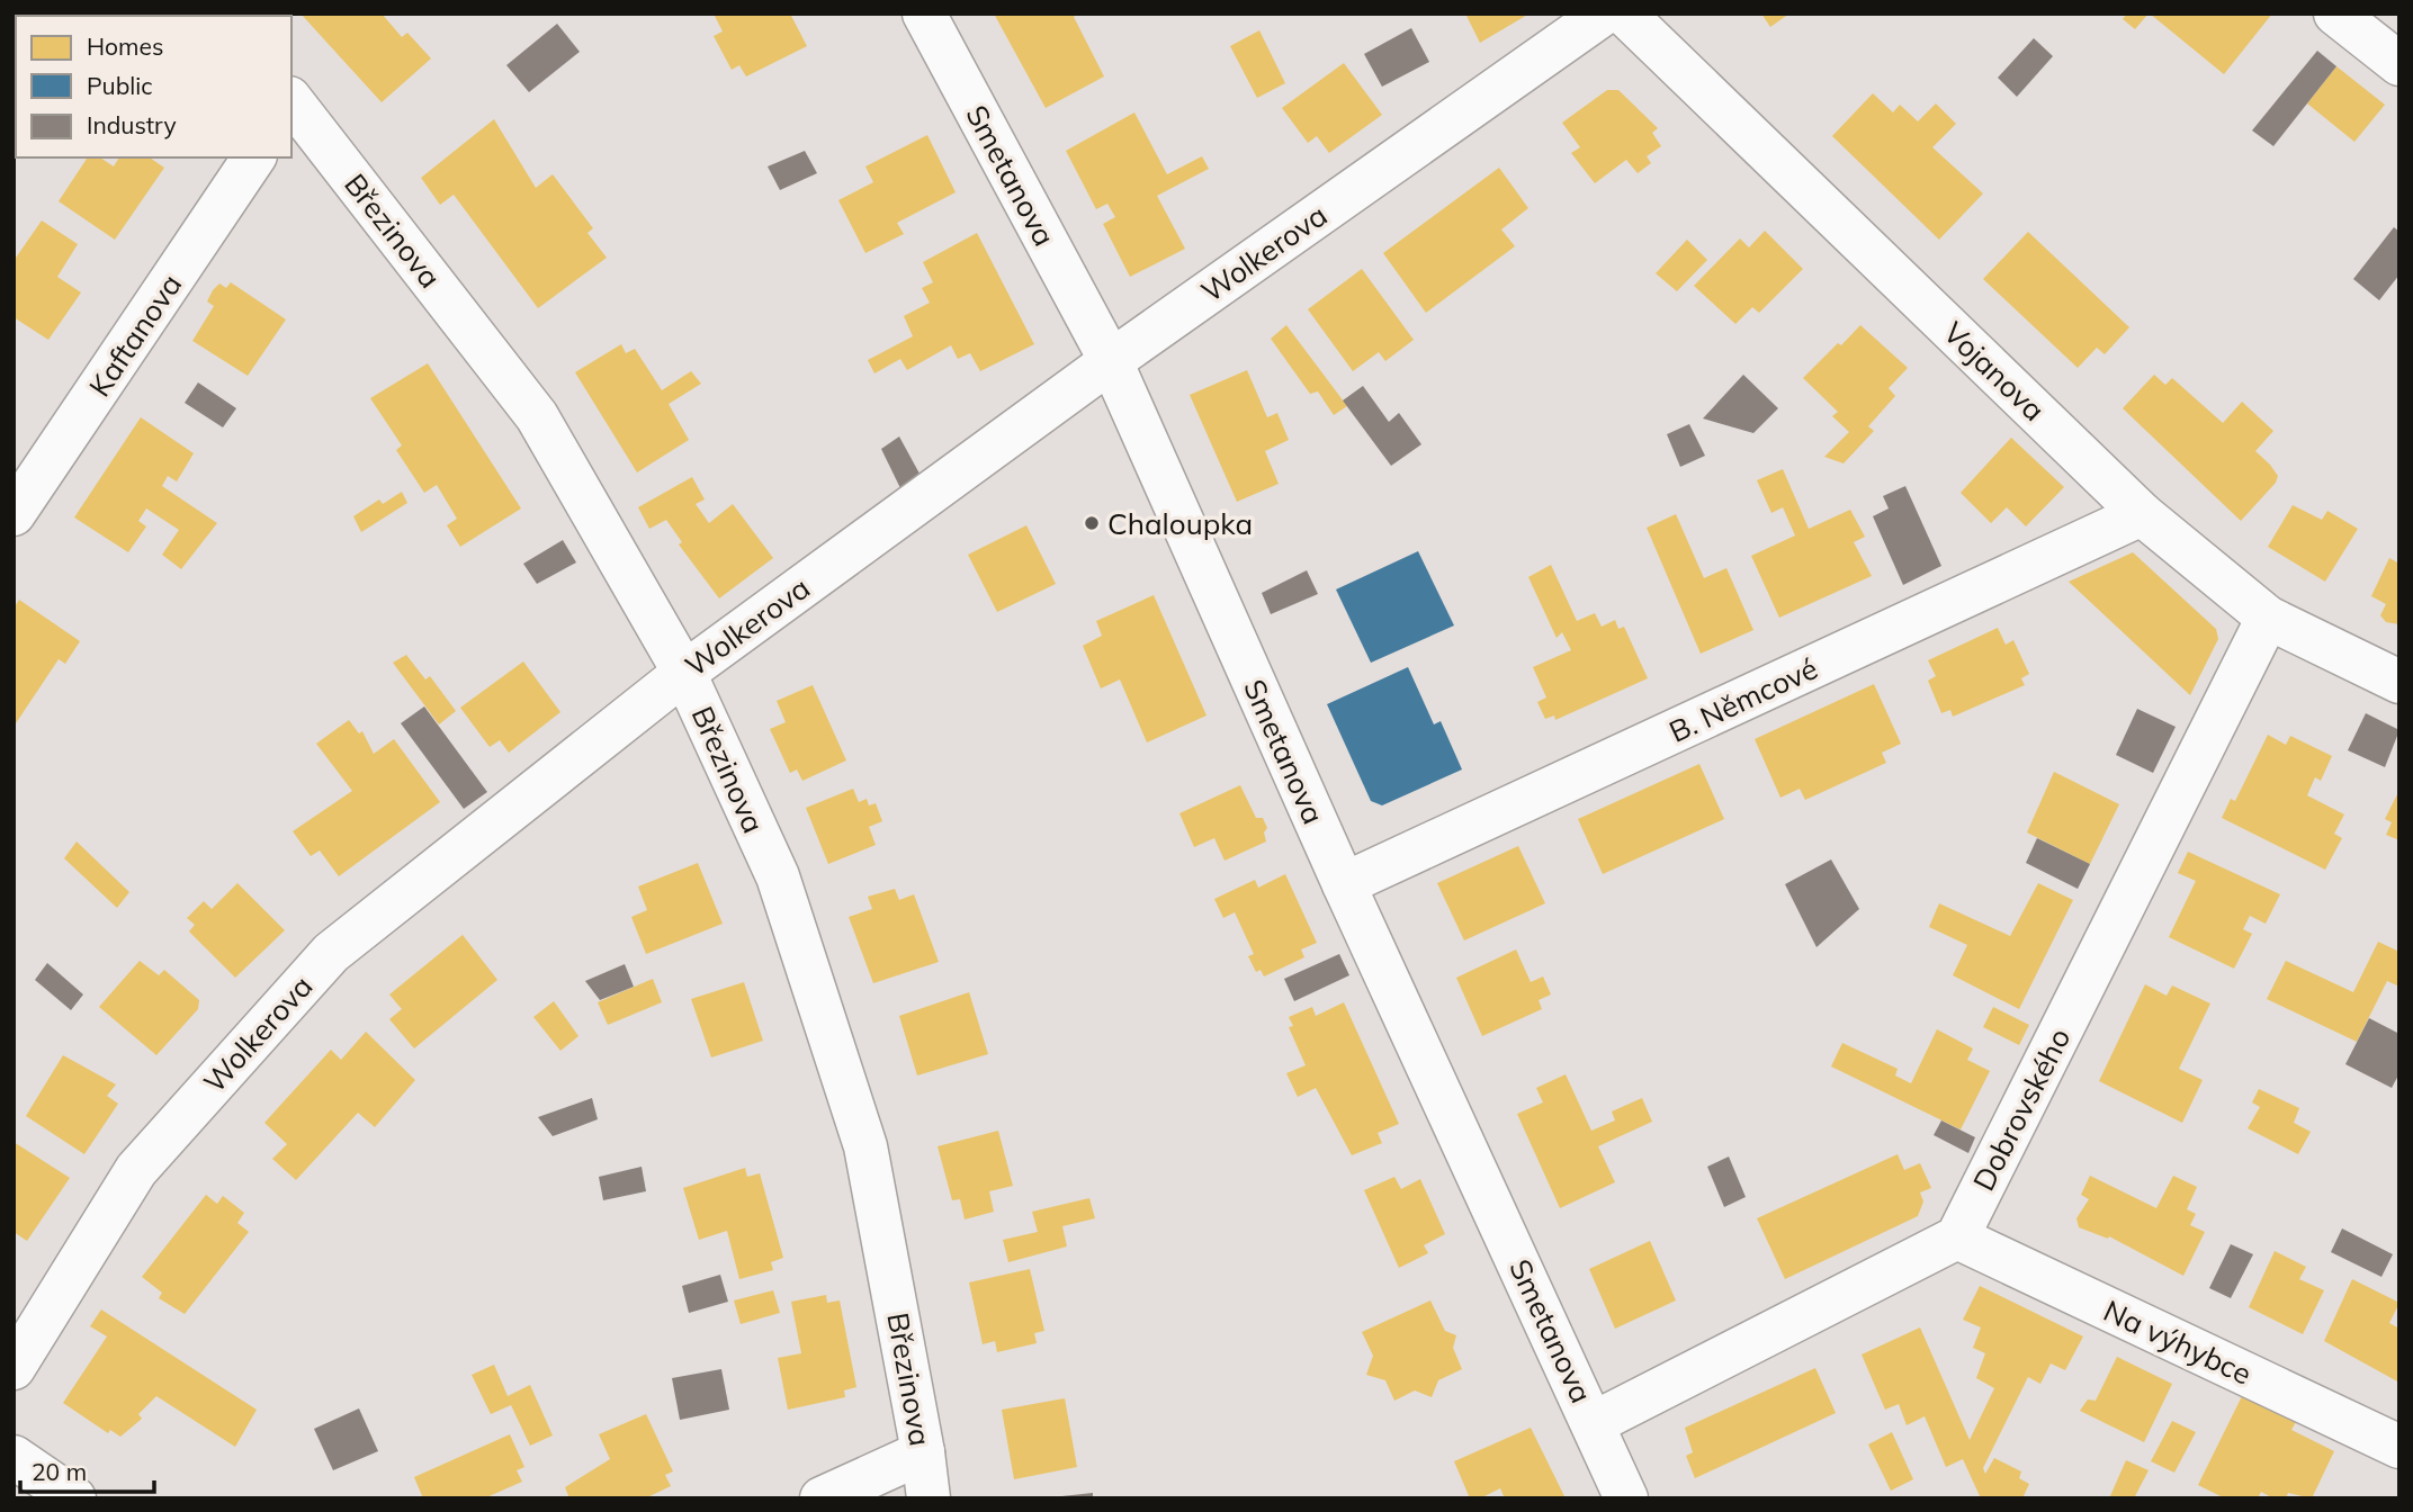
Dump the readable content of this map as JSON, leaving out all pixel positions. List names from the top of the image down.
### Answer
{
  "streets": {
    "street": [
      "Smetanova",
      "Březinova",
      "Wolkerova",
      "Kaftanova",
      "Vojanova",
      "B. Němcové",
      "Dobrovského",
      "Na výhybce"
    ]
  },
  "crossings": [
    ["Smetanova", "Wolkerova"],
    ["Smetanova", "B. Němcové"],
    ["Březinova", "Wolkerova"],
    ["Vojanova", "B. Němcové"],
    ["Vojanova", "Dobrovského"],
    ["Dobrovského", "Na výhybce"]
  ],
  "places": ["Chaloupka"],
  "legend": ["Homes", "Public", "Industry"],
  "scale_bar": "20 m"
}
